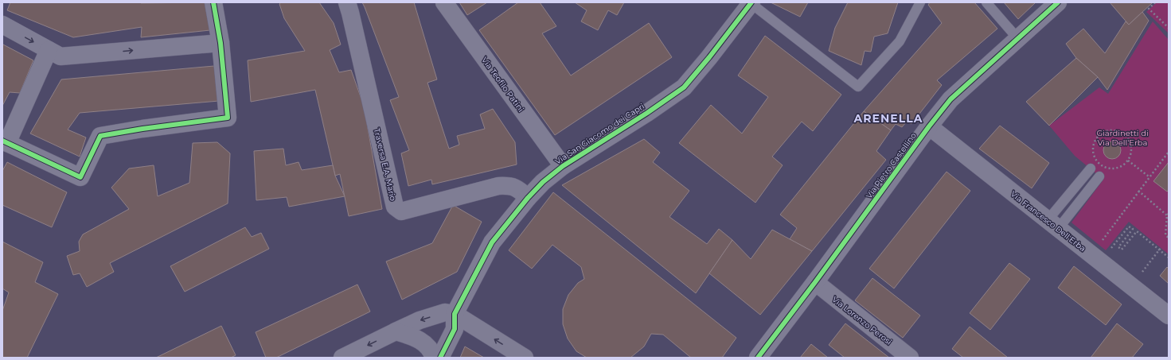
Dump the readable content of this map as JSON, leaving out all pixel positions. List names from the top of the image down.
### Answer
{
  "streets": {
    "street": [
      "Via Teofilo Patini",
      "Via San Giacomo dei Capri",
      "Traversa E.A. Mario",
      "Via Pietro Castellino",
      "Via Francesco Dell'Erba",
      "Via Lorenzo Perosi"
    ]
  },
  "crossings": [
    ["Via Teofilo Patini", "Via San Giacomo dei Capri"],
    ["Via San Giacomo dei Capri", "Traversa E.A. Mario"],
    ["Via Pietro Castellino", "Via Francesco Dell'Erba"],
    ["Via Pietro Castellino", "Via Lorenzo Perosi"]
  ],
  "districts": ["ARENELLA"],
  "parks": ["Giardinetti di Via Dell'Erba"]
}
